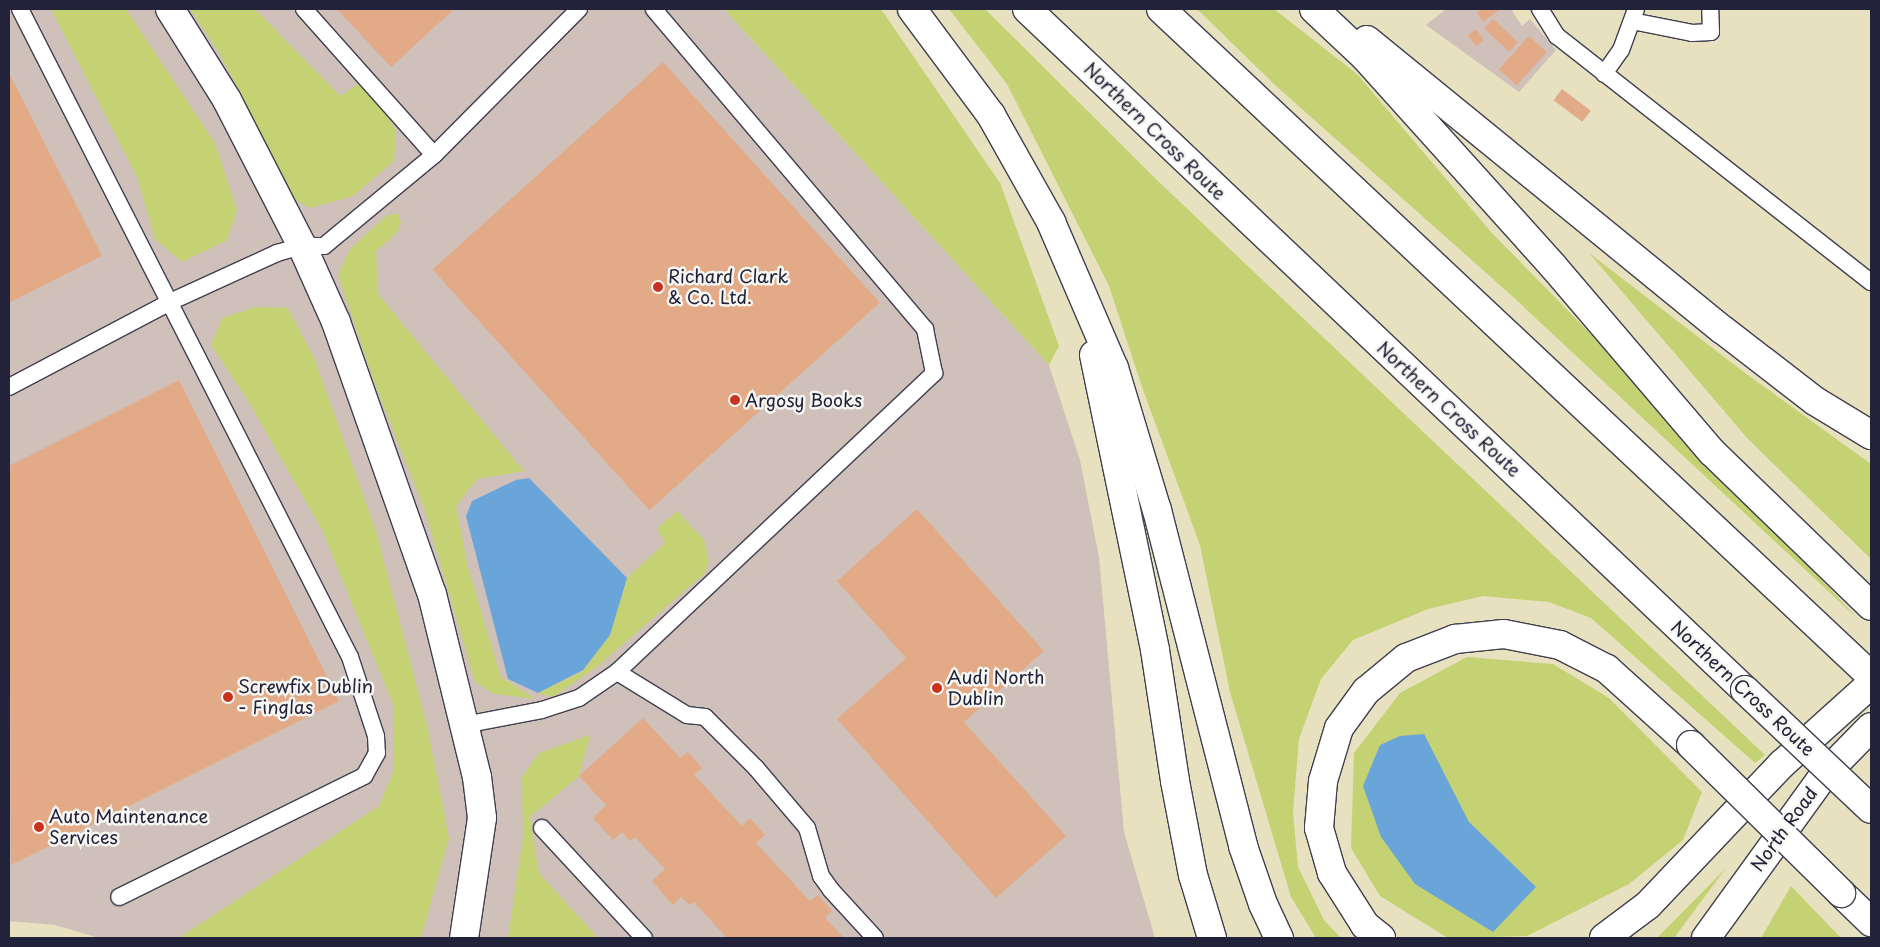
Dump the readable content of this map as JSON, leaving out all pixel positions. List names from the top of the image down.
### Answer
{
  "streets": {
    "main road": ["Northern Cross Route", "North Road"]
  },
  "places": [
    "Richard Clark & Co. Ltd.",
    "Argosy Books",
    "Audi North Dublin",
    "Screwfix Dublin - Finglas",
    "Auto Maintenance Services"
  ]
}
